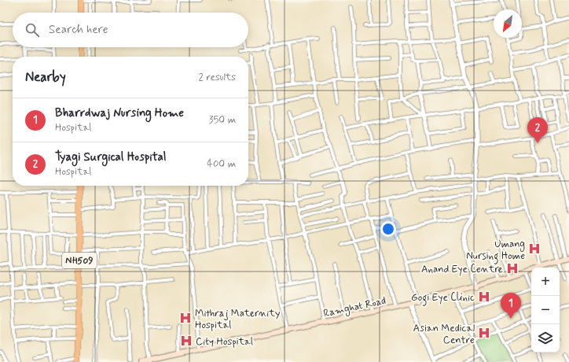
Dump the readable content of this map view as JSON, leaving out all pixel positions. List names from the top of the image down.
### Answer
{
  "streets": {
    "highway": ["NH509"],
    "main road": ["Ramghat Road"]
  },
  "places": {
    "hospital": [
      "Umang Nursing Home",
      "Anand Eye Centre",
      "Gogi Eye Clinic",
      "Mithraj Maternity Hospital",
      "Asian Medical Centre",
      "City Hospital"
    ]
  },
  "north": "bottom left",
  "page": {
    "search": "Search here",
    "heading": ["Nearby", "2 results"],
    "list": [
      {
        "mark": "1",
        "name": "Bharrdwaj Nursing Home",
        "note": "Hospital",
        "value": "350 m"
      },
      {
        "mark": "2",
        "name": "Tyagi Surgical Hospital",
        "note": "Hospital",
        "value": "400 m"
      }
    ],
    "pins": ["2", "1"],
    "map_buttons": ["+", "−"]
  }
}
